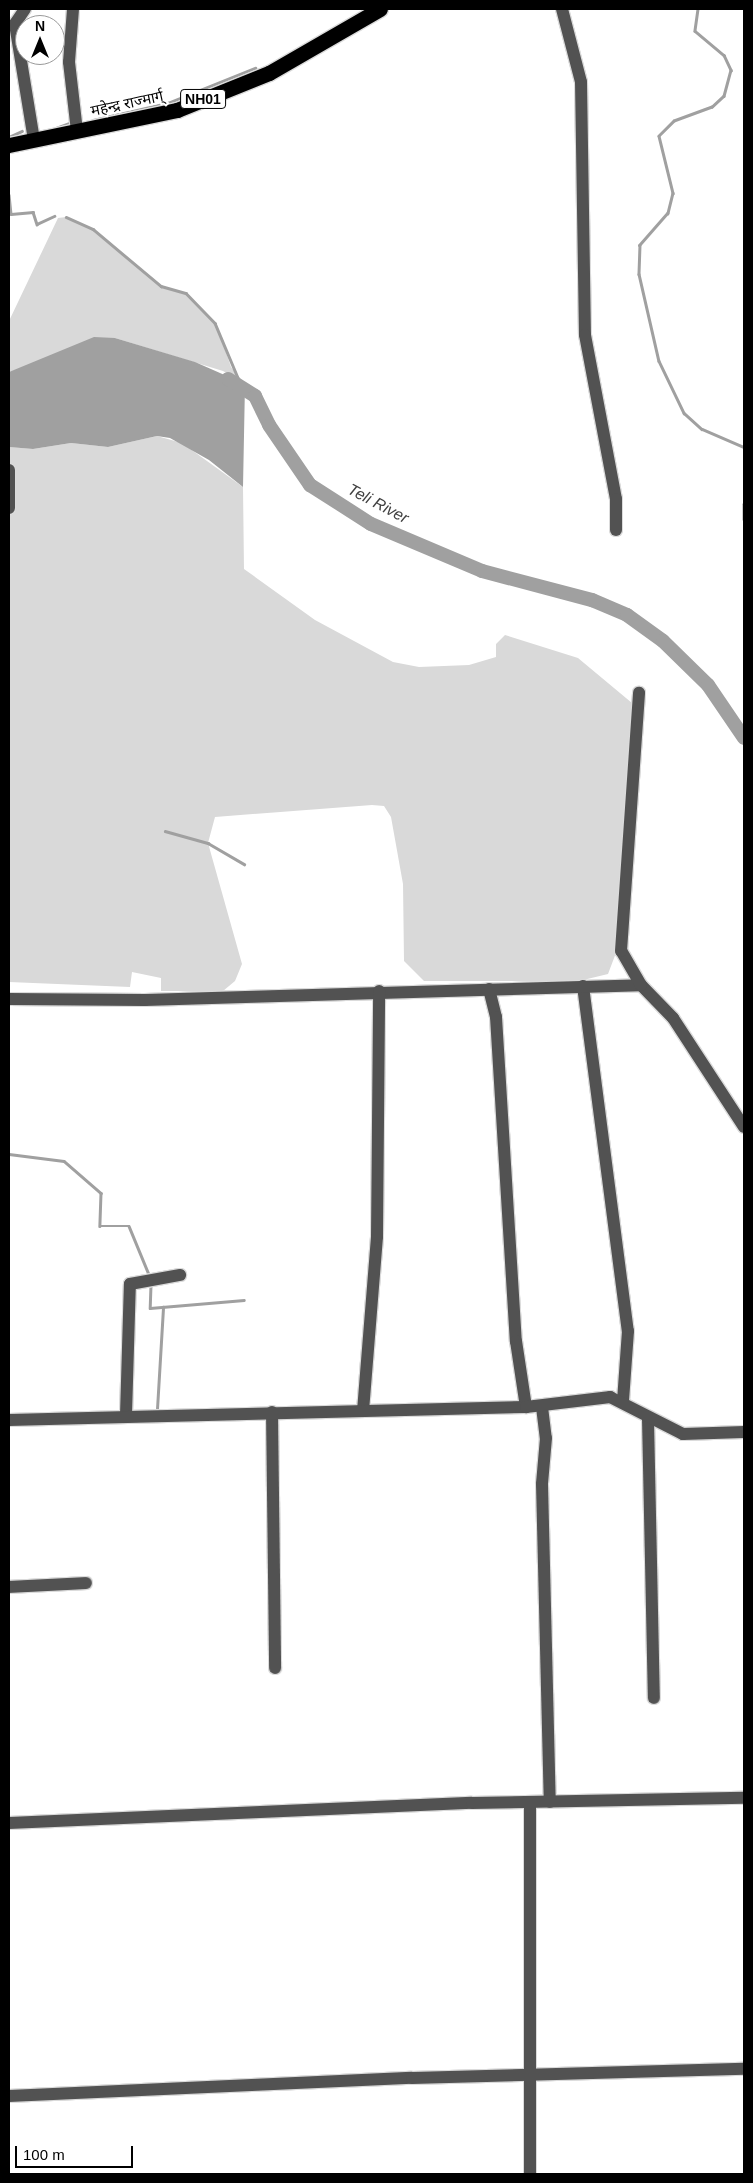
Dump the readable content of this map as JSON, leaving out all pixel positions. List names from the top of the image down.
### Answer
{
  "streets": {
    "highway": ["NH01", "महेन्द्र राज्मार्ग्"]
  },
  "water": ["Teli River"],
  "scale_bar": "100 m",
  "north": "top"
}
